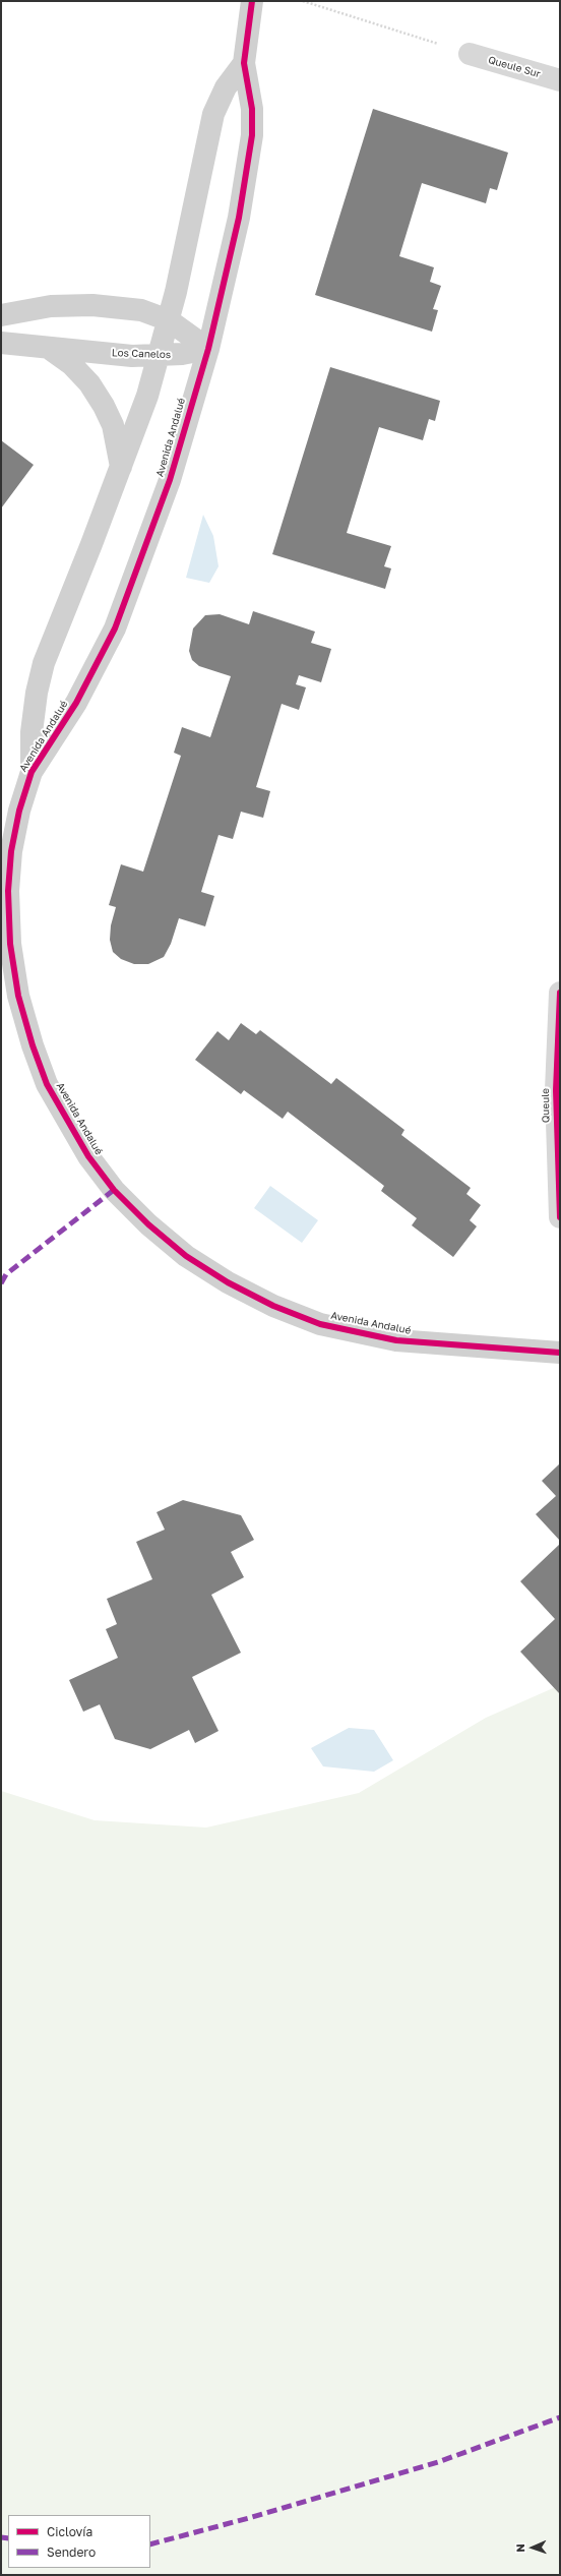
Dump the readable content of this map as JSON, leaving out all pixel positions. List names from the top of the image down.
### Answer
{
  "streets": {
    "street": [
      "Queule Sur",
      "Los Canelos",
      "Avenida Andalué",
      "Queule"
    ]
  },
  "crossings": [
    ["Los Canelos", "Avenida Andalué"]
  ],
  "legend": ["Ciclovía", "Sendero"],
  "north": "left"
}
